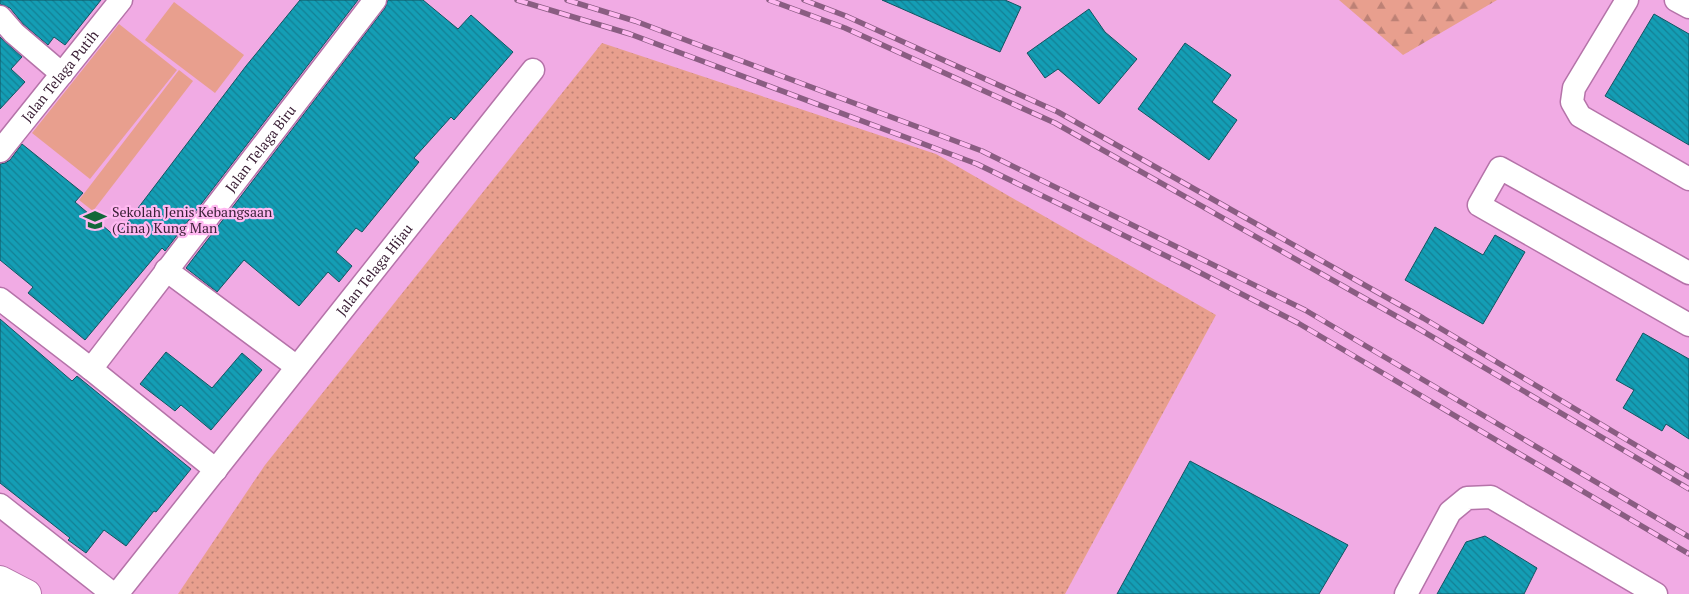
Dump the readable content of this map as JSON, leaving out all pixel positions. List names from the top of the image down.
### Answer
{
  "streets": {
    "street": ["Jalan Telaga Putih", "Jalan Telaga Biru", "Jalan Telaga Hijau"]
  },
  "places": {
    "school or university": ["Sekolah Jenis Kebangsaan (Cina) Kung Man"]
  }
}
